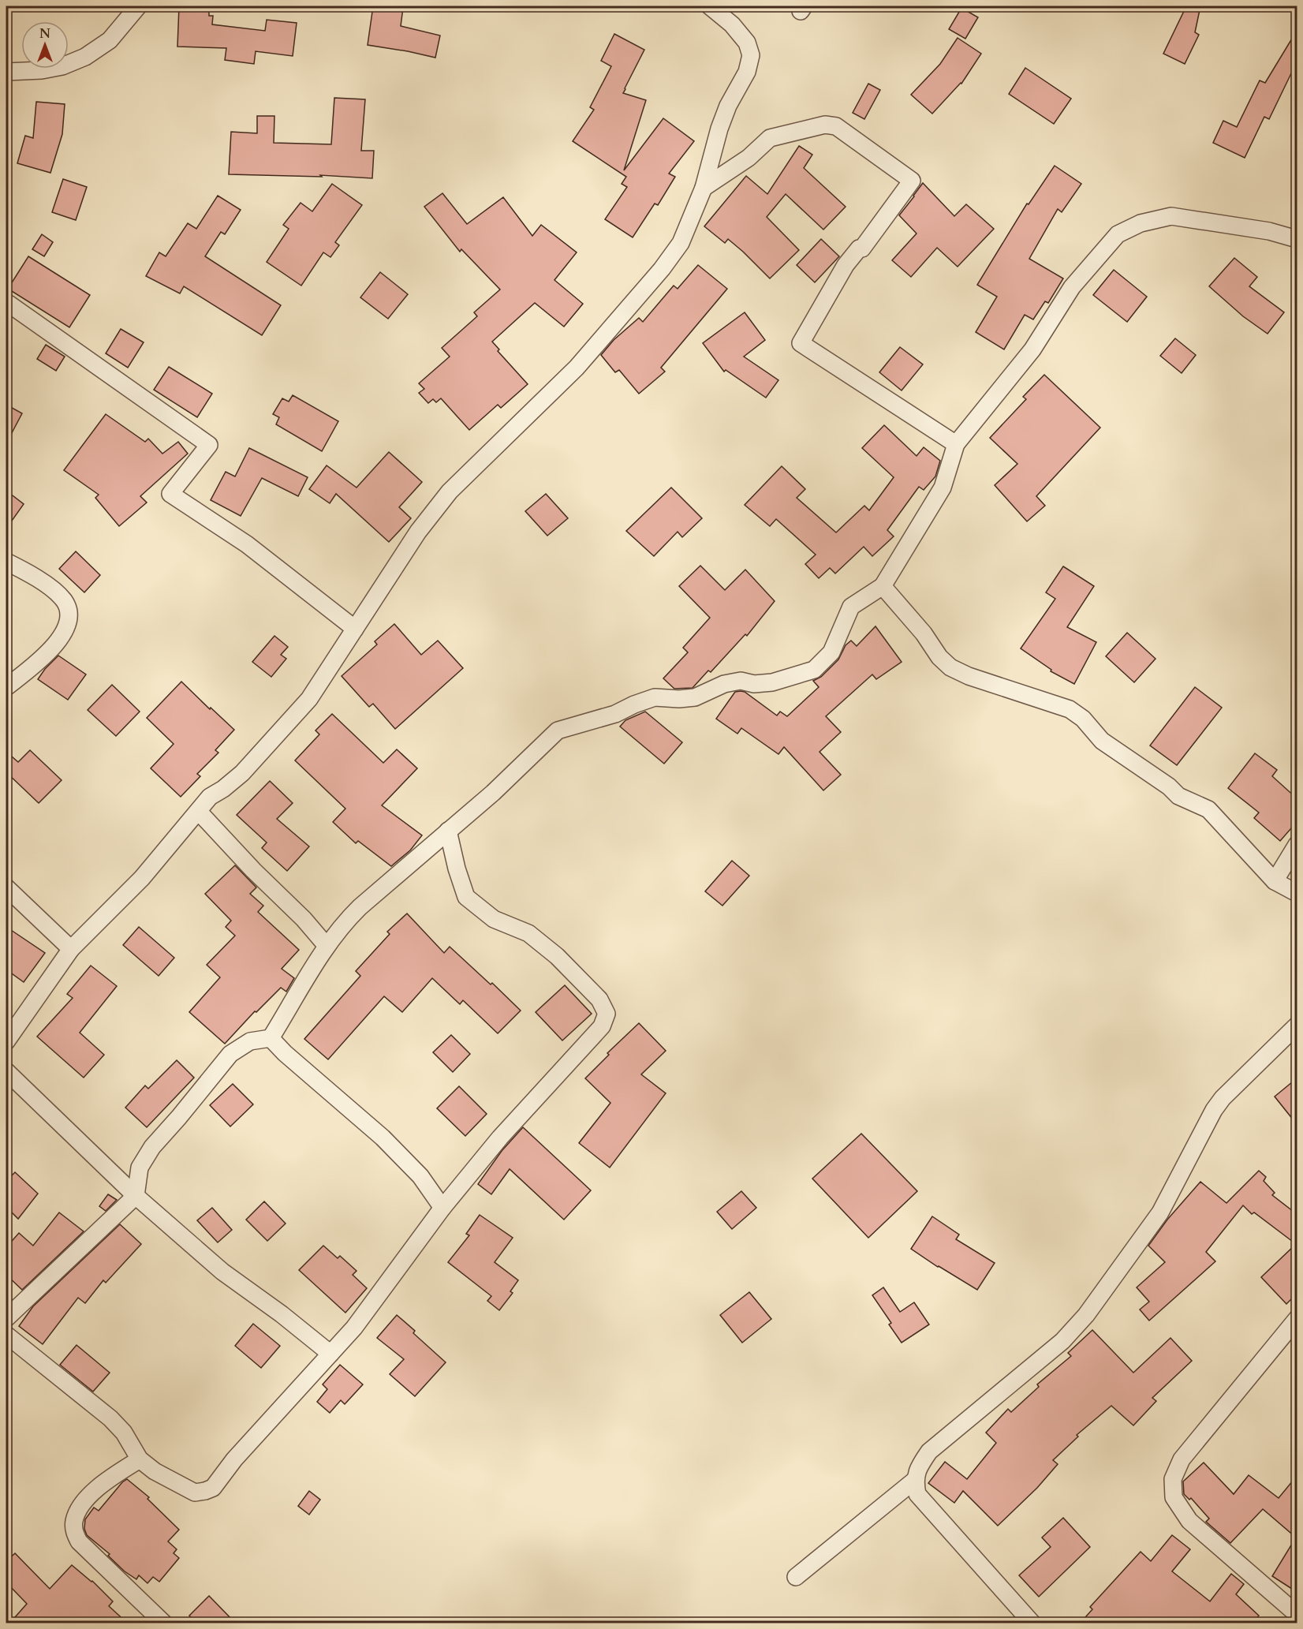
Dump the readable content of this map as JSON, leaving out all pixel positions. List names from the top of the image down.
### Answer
{
  "north": "top"
}
